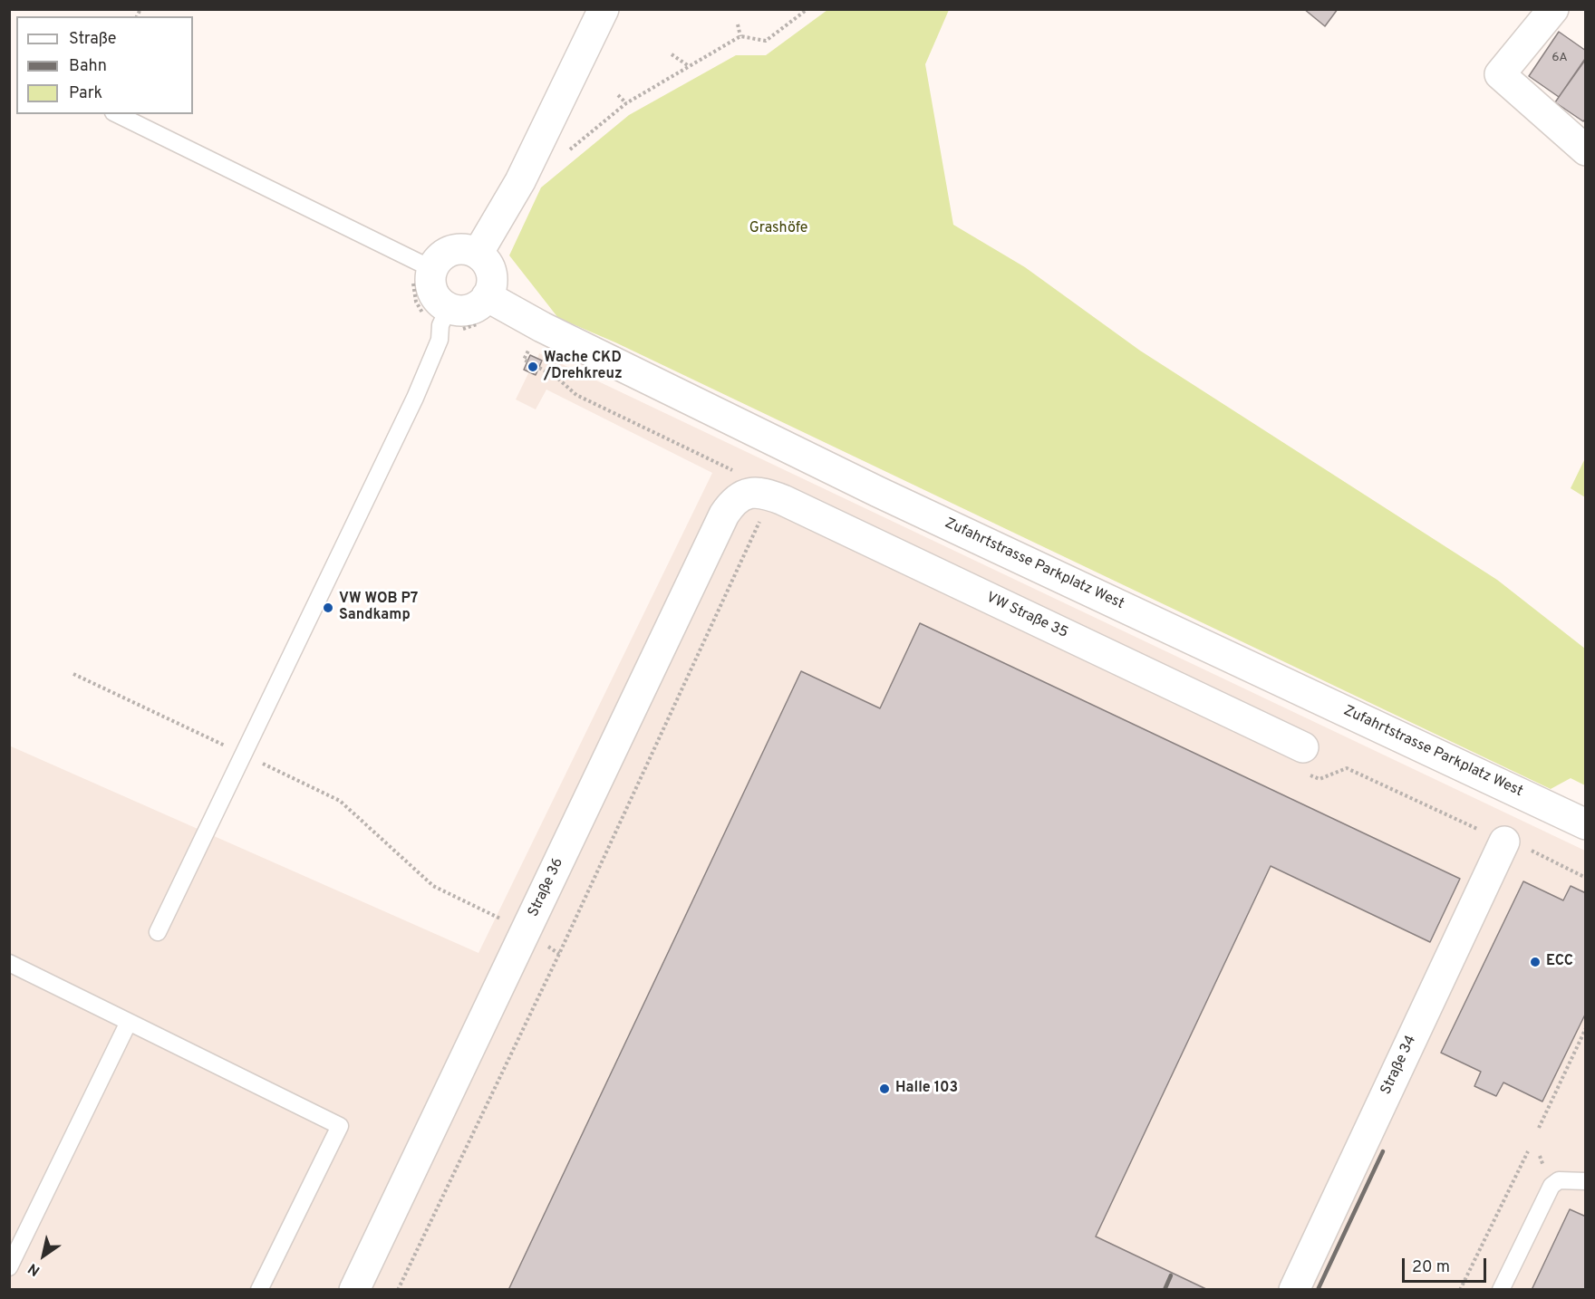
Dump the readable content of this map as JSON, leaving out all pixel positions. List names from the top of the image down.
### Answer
{
  "streets": {
    "street": [
      "Zufahrtstrasse Parkplatz West",
      "VW Straße 35",
      "Straße 36",
      "Straße 34"
    ]
  },
  "crossings": [
    ["VW Straße 35", "Straße 36"]
  ],
  "parks": ["Grashöfe"],
  "places": [
    "Wache CKD /Drehkreuz",
    "VW WOB P7 Sandkamp",
    "ECC",
    "Halle 103"
  ],
  "house_numbers": ["6A"],
  "legend": ["Straße", "Bahn", "Park"],
  "scale_bar": "20 m",
  "north": "bottom left"
}
